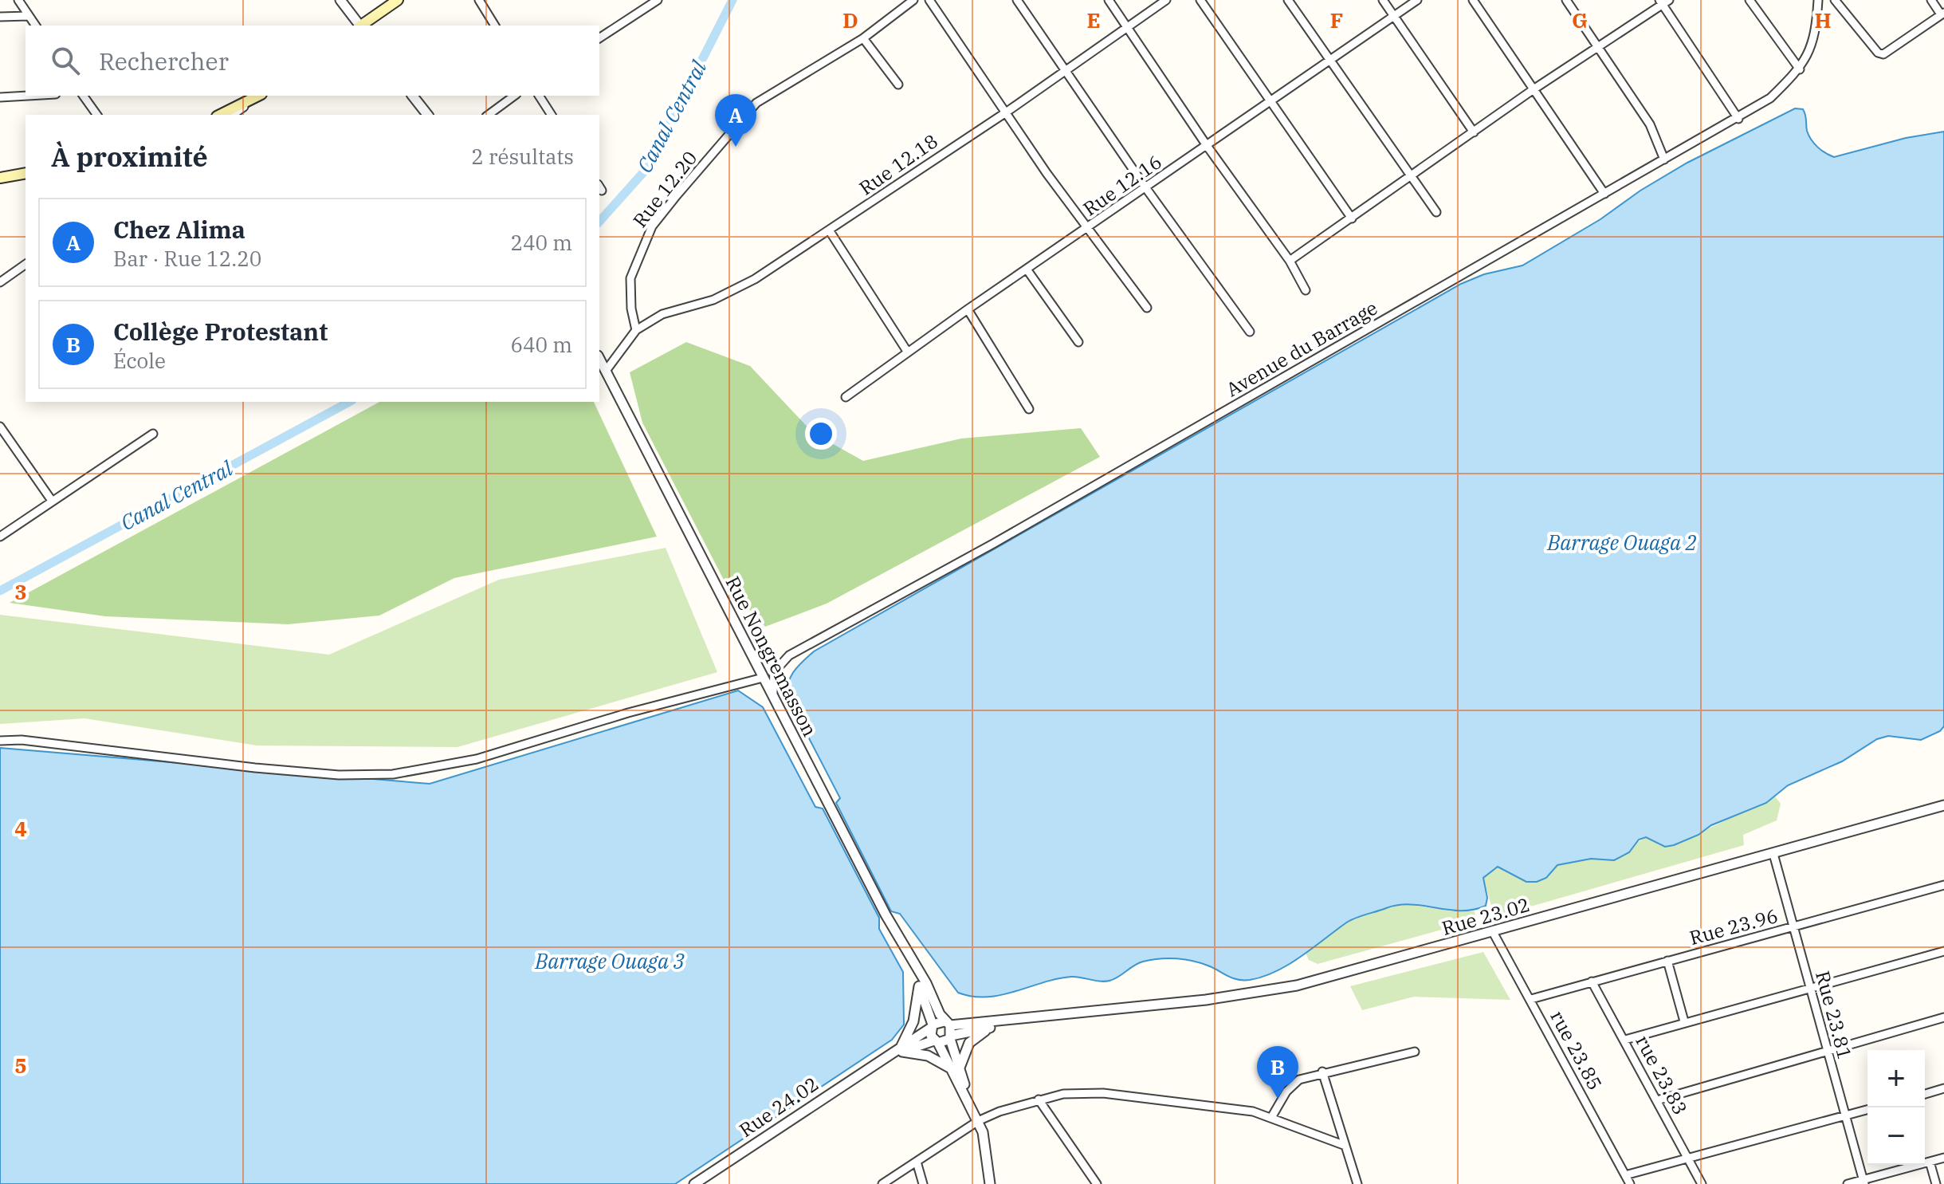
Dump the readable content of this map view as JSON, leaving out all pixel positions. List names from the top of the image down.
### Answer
{
  "streets": {
    "street": [
      "Rue 12.18",
      "Rue 12.16",
      "Rue 12.20",
      "Avenue du Barrage",
      "Rue Nongremasson",
      "Rue 23.02",
      "Rue 23.96",
      "Rue 23.81",
      "rue 23.85",
      "rue 23.83",
      "Rue 24.02"
    ]
  },
  "crossings": [
    ["Rue 12.18", "Rue 12.20"],
    ["Avenue du Barrage", "Rue Nongremasson"],
    ["Rue Nongremasson", "Rue 23.02"],
    ["Rue Nongremasson", "Rue 24.02"],
    ["Rue 23.02", "Rue 23.81"],
    ["Rue 23.02", "rue 23.85"],
    ["Rue 23.02", "Rue 24.02"],
    ["Rue 23.96", "Rue 23.81"],
    ["Rue 23.96", "rue 23.85"],
    ["Rue 23.96", "rue 23.83"]
  ],
  "water": ["Canal Central", "Barrage Ouaga 2", "Barrage Ouaga 3"],
  "page": {
    "search": "Rechercher",
    "pins": ["A", "B"],
    "heading": ["À proximité", "2 résultats"],
    "list": [
      {
        "mark": "A",
        "name": "Chez Alima",
        "note": "Bar · Rue 12.20",
        "value": "240 m"
      },
      {
        "mark": "B",
        "name": "Collège Protestant",
        "note": "École",
        "value": "640 m"
      }
    ],
    "map_buttons": ["+", "−"]
  },
  "grid": {
    "columns": [
      "D",
      "E",
      "F",
      "G",
      "H"
    ],
    "rows": ["3", "4", "5"]
  }
}
